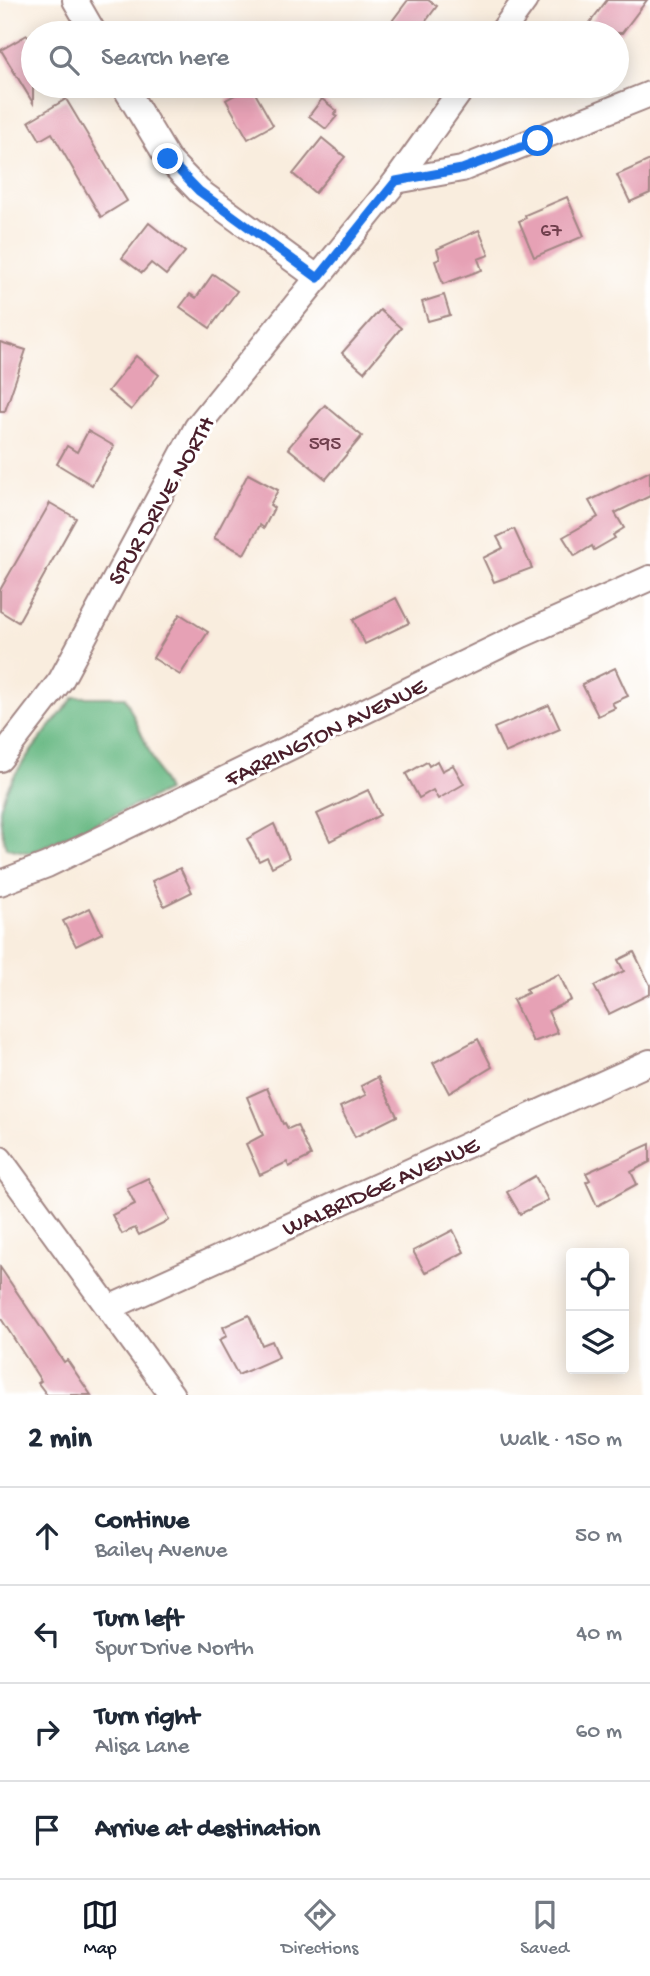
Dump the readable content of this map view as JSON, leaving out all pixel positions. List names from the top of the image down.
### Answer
{
  "streets": {
    "street": ["SPUR DRIVE NORTH", "FARRINGTON AVENUE", "WALBRIDGE AVENUE"]
  },
  "house_numbers": ["67", "595"],
  "page": {
    "search": "Search here",
    "heading": ["2 min", "Walk · 150 m"],
    "list": [
      ["Continue", "Bailey Avenue", "50 m"],
      ["Turn left", "Spur Drive North", "40 m"],
      ["Turn right", "Alisa Lane", "60 m"],
      "Arrive at destination"
    ],
    "nav": ["Map", "Directions", "Saved"]
  }
}
